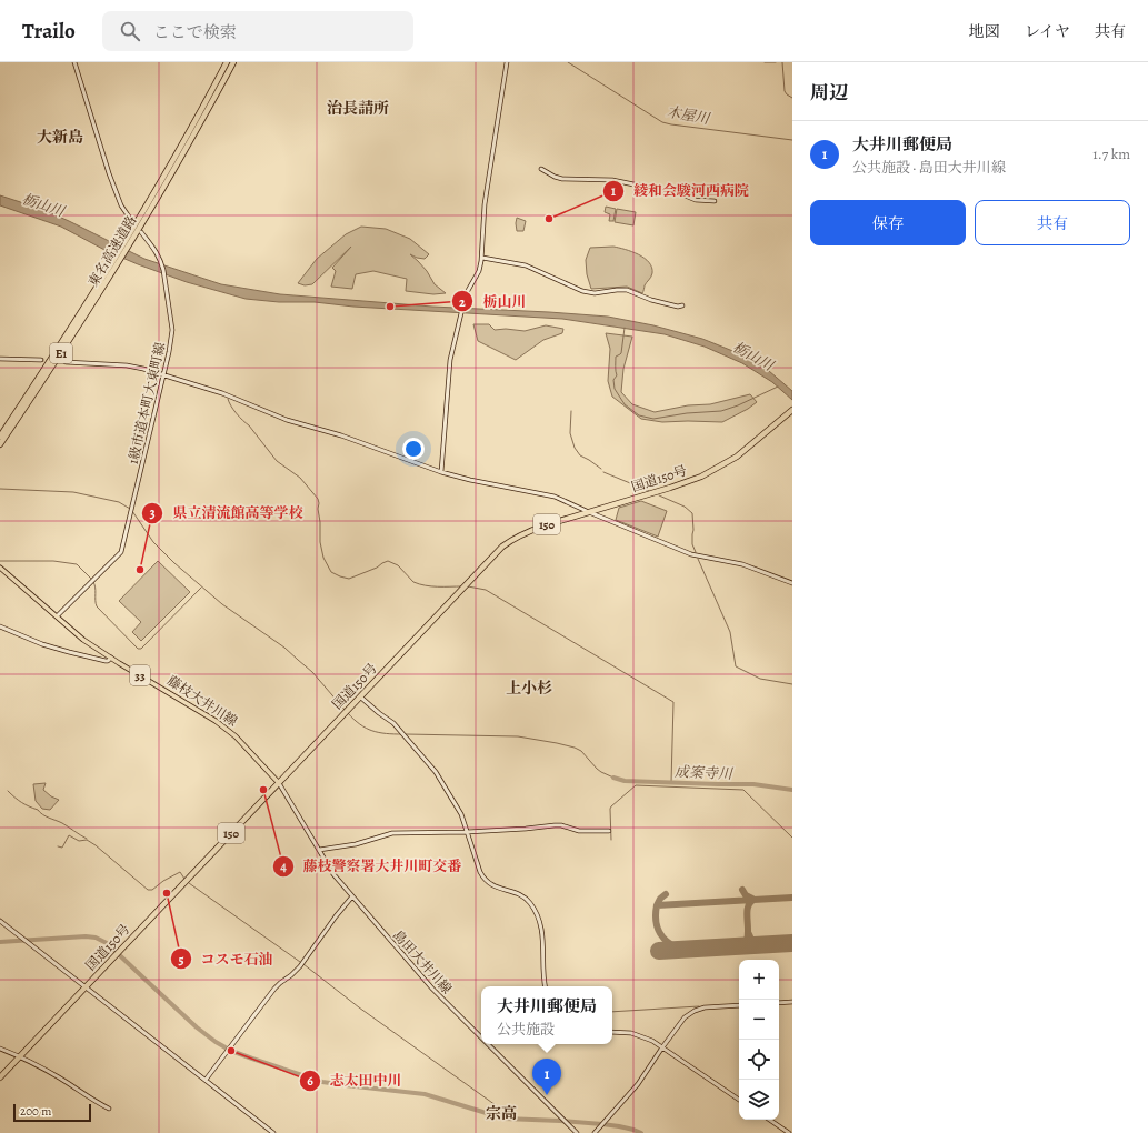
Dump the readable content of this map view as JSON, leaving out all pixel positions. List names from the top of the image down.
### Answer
{
  "streets": {
    "highway": [
      "東名高速道路",
      "E1",
      "国道150号",
      "150"
    ],
    "main road": ["33", "藤枝大井川線"],
    "street": ["1級市道本町大東町線", "島田大井川線"]
  },
  "crossings": [
    ["1級市道本町大東町線", "藤枝大井川線"],
    ["国道150号", "藤枝大井川線"],
    ["国道150号", "島田大井川線"],
    ["藤枝大井川線", "島田大井川線"]
  ],
  "districts": [
    "治長請所",
    "大新島",
    "上小杉",
    "宗高"
  ],
  "water": ["木屋川", "栃山川", "成案寺川"],
  "places": [
    "綾和会駿河西病院",
    "栃山川",
    "県立清流館高等学校",
    "藤枝警察署大井川町交番",
    "コスモ石油",
    "志太田中川"
  ],
  "scale_bar": "200 m",
  "page": {
    "header": "Trailo",
    "search": "ここで検索",
    "nav": ["地図", "レイヤ", "共有"],
    "heading": "周辺",
    "list": [
      {
        "mark": "1",
        "name": "大井川郵便局",
        "note": "公共施設 · 島田大井川線",
        "value": "1.7 km"
      }
    ],
    "buttons": ["保存", "共有"],
    "map_buttons": ["+", "−"],
    "popup": ["大井川郵便局", "公共施設"],
    "pins": "1",
    "scale": "200 m"
  }
}
